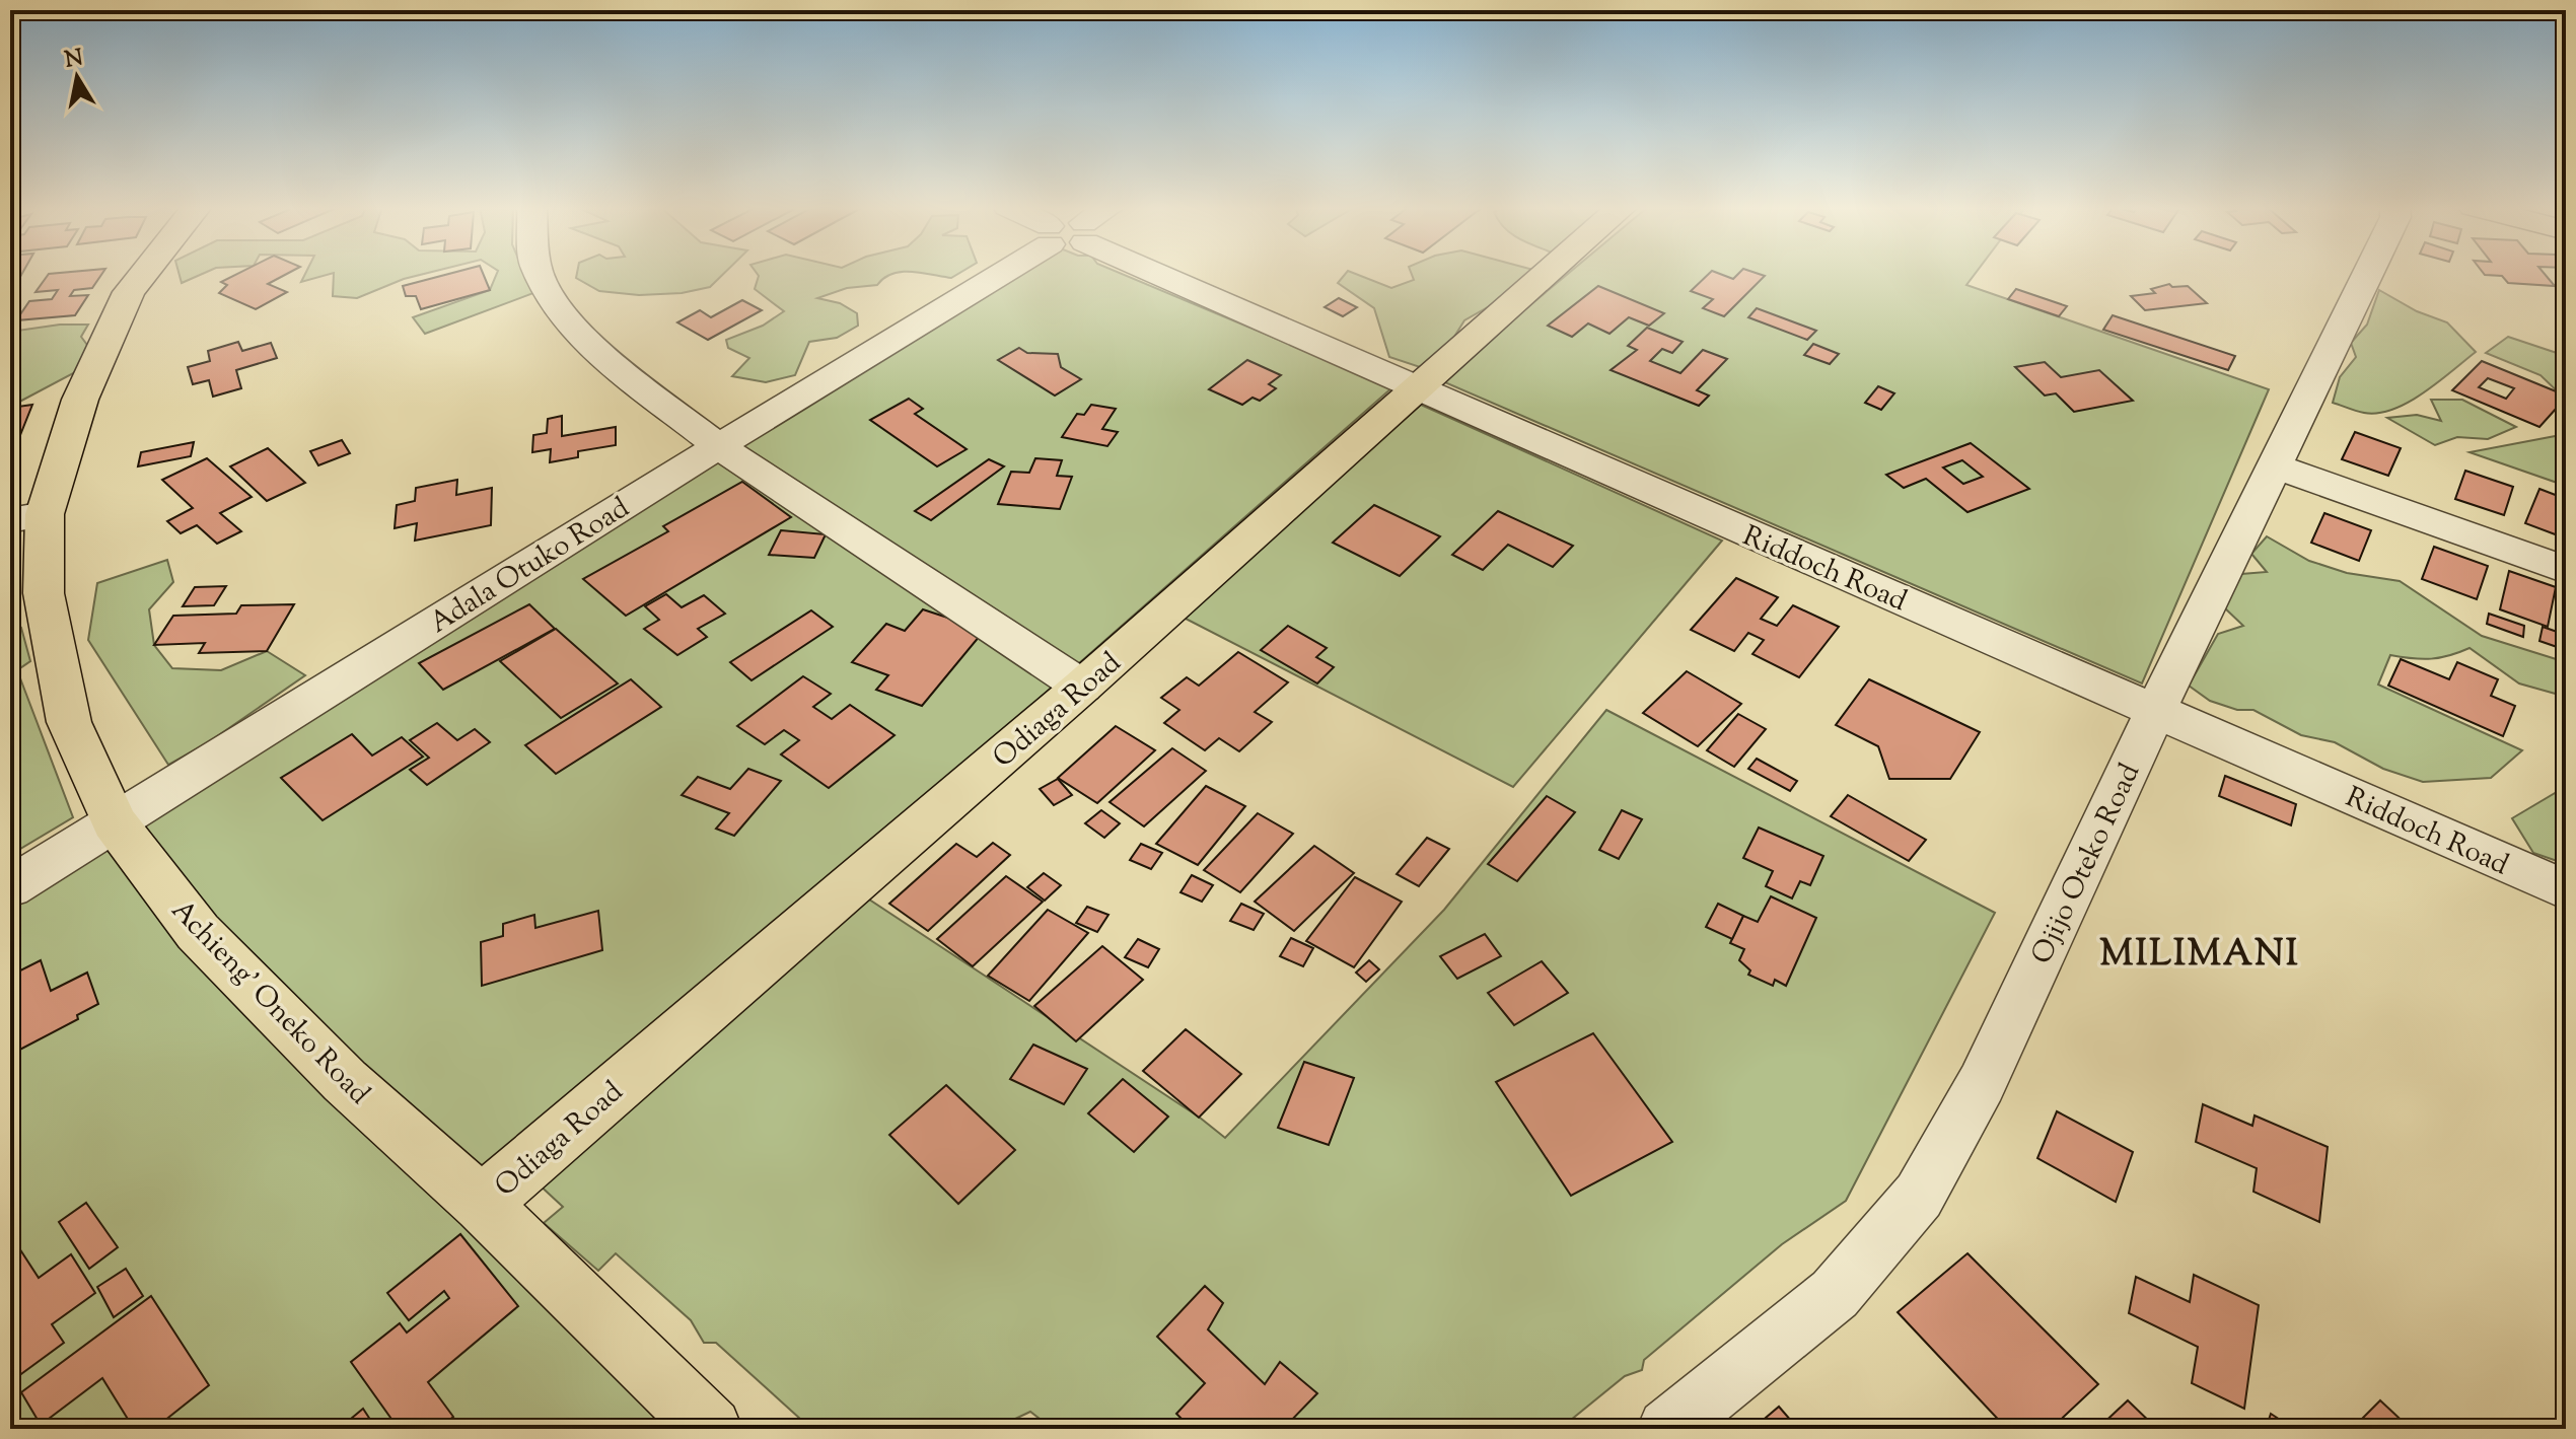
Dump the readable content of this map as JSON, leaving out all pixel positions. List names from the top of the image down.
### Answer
{
  "streets": {
    "main road": ["Odiaga Road", "Achieng' Oneko Road"],
    "street": ["Adala Otuko Road", "Riddoch Road", "Ojijo Oteko Road"]
  },
  "crossings": [
    ["Adala Otuko Road", "Achieng' Oneko Road"],
    ["Riddoch Road", "Odiaga Road"],
    ["Riddoch Road", "Ojijo Oteko Road"],
    ["Odiaga Road", "Achieng' Oneko Road"]
  ],
  "districts": ["MILIMANI"],
  "north": "top"
}
